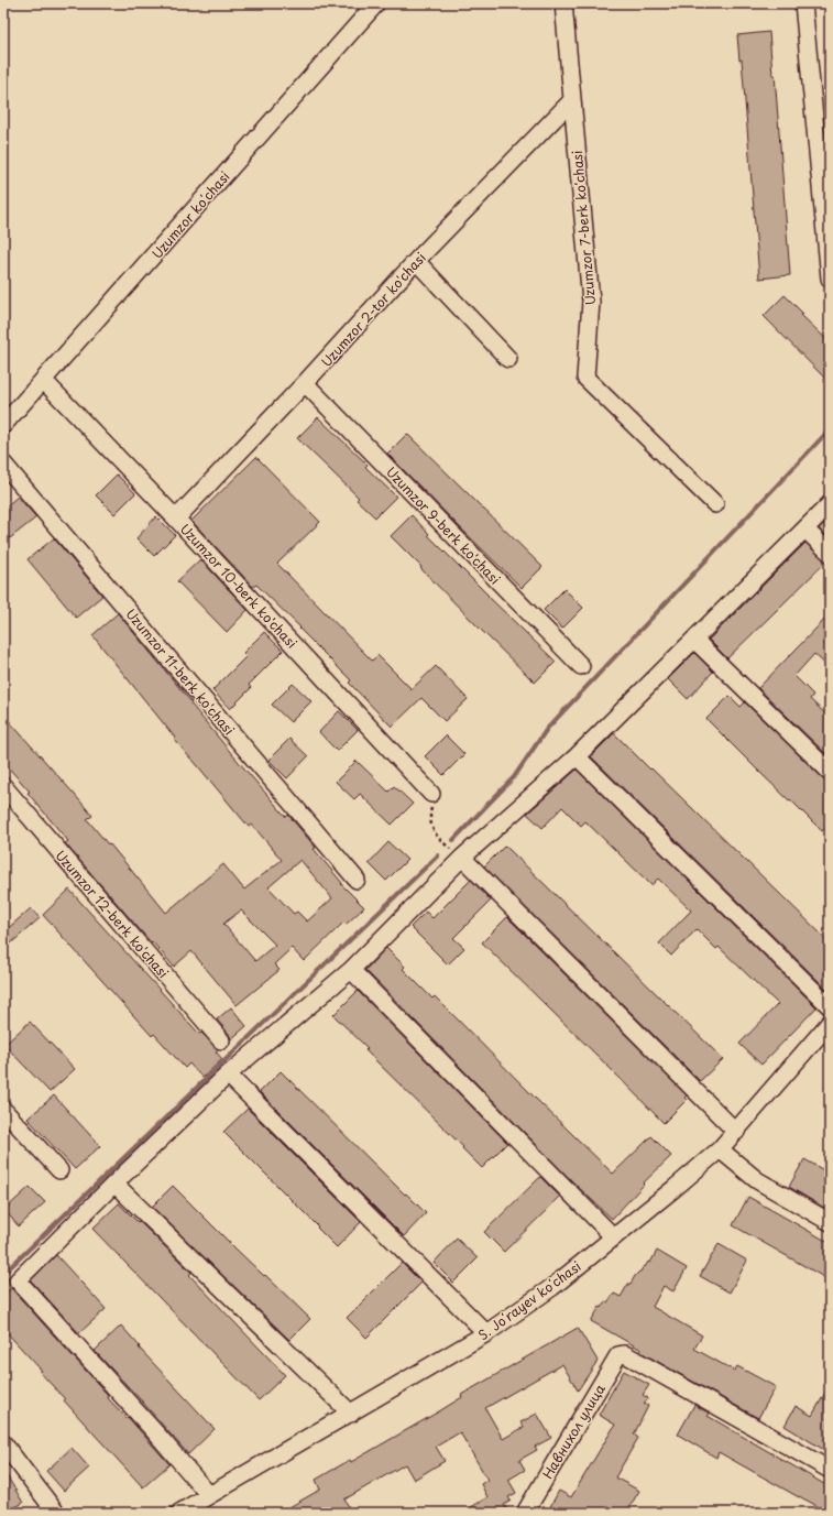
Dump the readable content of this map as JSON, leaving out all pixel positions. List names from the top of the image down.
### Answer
{
  "streets": {
    "street": [
      "Uzumzor koʻchasi",
      "Uzumzor 7-berk ko'chasi",
      "Uzumzor 2-tor ko'chasi",
      "Uzumzor 9-berk ko'chasi",
      "Uzumzor 10-berk ko'chasi",
      "Uzumzor 11-berk ko'chasi",
      "Uzumzor 12-berk ko'chasi",
      "S. Joʻrayev koʻchasi",
      "Навнихол улица"
    ]
  },
  "crossings": [
    ["Uzumzor koʻchasi", "Uzumzor 10-berk ko'chasi"],
    ["Uzumzor 7-berk ko'chasi", "Uzumzor 2-tor ko'chasi"],
    ["Uzumzor 2-tor ko'chasi", "Uzumzor 9-berk ko'chasi"],
    ["Uzumzor 2-tor ko'chasi", "Uzumzor 10-berk ko'chasi"]
  ]
}
